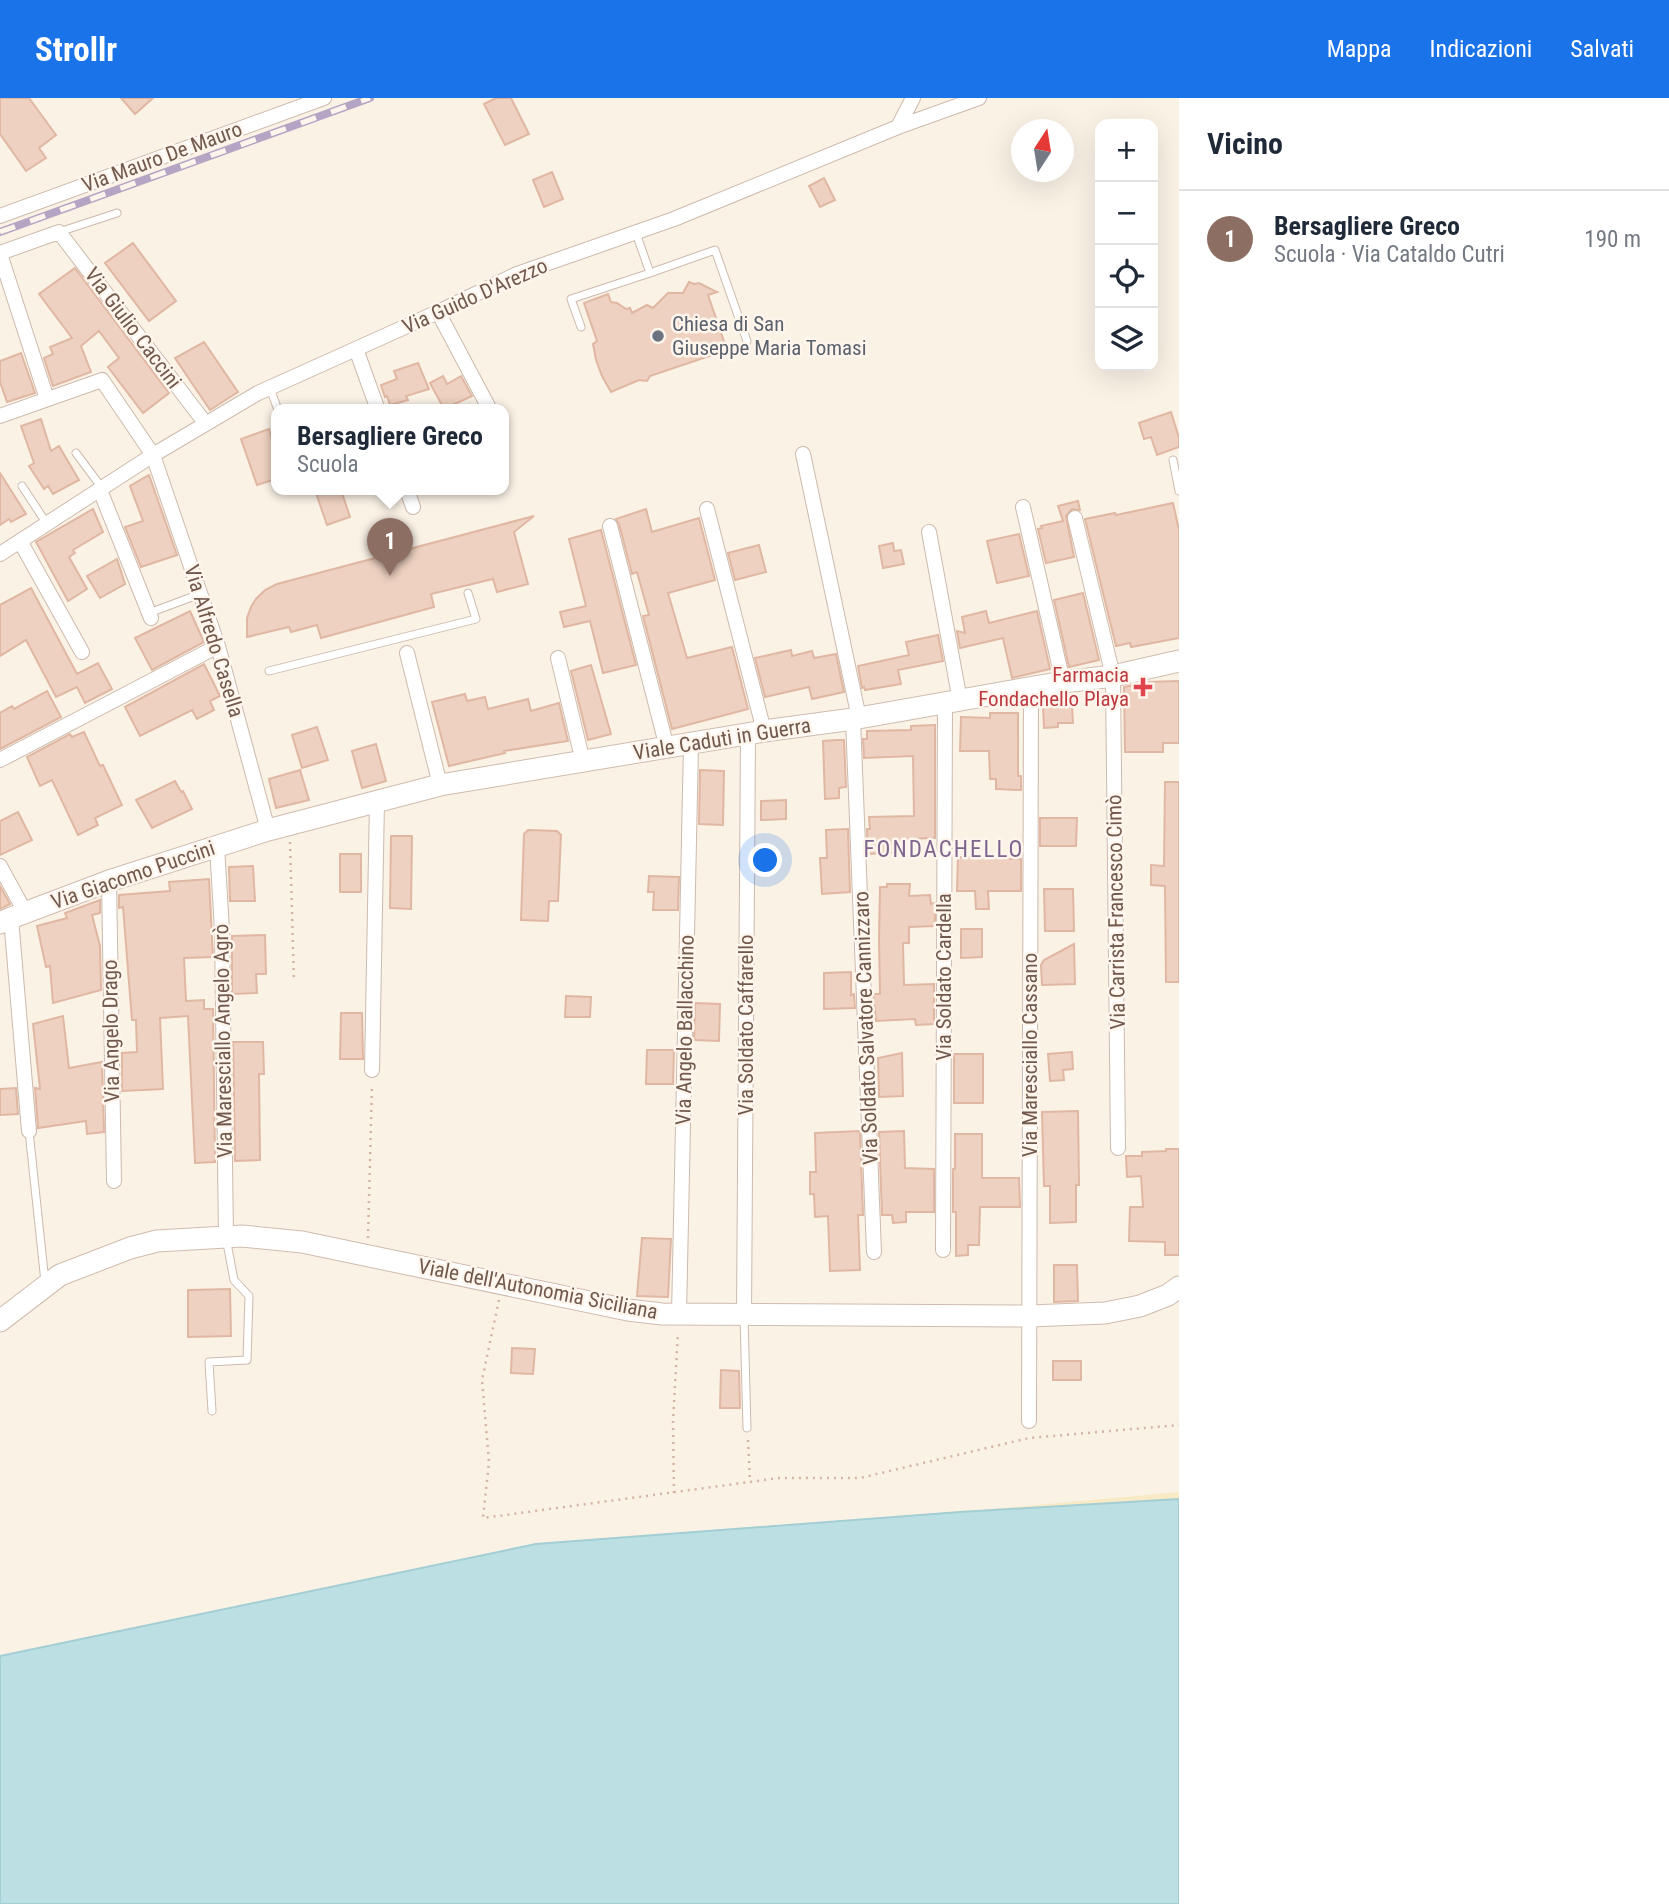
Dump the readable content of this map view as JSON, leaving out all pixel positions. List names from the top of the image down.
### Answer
{
  "streets": {
    "street": [
      "Via Mauro De Mauro",
      "Via Guido D'Arezzo",
      "Via Giulio Caccini",
      "Via Alfredo Casella",
      "Viale Caduti in Guerra",
      "Via Giacomo Puccini",
      "Via Carrista Francesco Cimò",
      "Via Soldato Cardella",
      "Via Soldato Caffarello",
      "Via Soldato Salvatore Cannizzaro",
      "Via Angelo Ballacchino",
      "Via Angelo Drago",
      "Via Maresciallo Angelo Agrò",
      "Via Maresciallo Cassano",
      "Viale dell'Autonomia Siciliana"
    ]
  },
  "crossings": [
    ["Via Guido D'Arezzo", "Via Giulio Caccini"],
    ["Via Guido D'Arezzo", "Via Alfredo Casella"],
    ["Via Alfredo Casella", "Viale Caduti in Guerra"],
    ["Via Alfredo Casella", "Via Giacomo Puccini"],
    ["Viale Caduti in Guerra", "Via Giacomo Puccini"],
    ["Viale Caduti in Guerra", "Via Carrista Francesco Cimò"],
    ["Viale Caduti in Guerra", "Via Soldato Cardella"],
    ["Viale Caduti in Guerra", "Via Soldato Caffarello"],
    ["Viale Caduti in Guerra", "Via Soldato Salvatore Cannizzaro"],
    ["Viale Caduti in Guerra", "Via Angelo Ballacchino"],
    ["Viale Caduti in Guerra", "Via Maresciallo Cassano"],
    ["Via Giacomo Puccini", "Via Angelo Drago"],
    ["Via Giacomo Puccini", "Via Maresciallo Angelo Agrò"],
    ["Via Soldato Caffarello", "Viale dell'Autonomia Siciliana"],
    ["Via Angelo Ballacchino", "Viale dell'Autonomia Siciliana"],
    ["Via Maresciallo Angelo Agrò", "Viale dell'Autonomia Siciliana"],
    ["Via Maresciallo Cassano", "Viale dell'Autonomia Siciliana"]
  ],
  "districts": ["FONDACHELLO"],
  "places": {
    "other": ["Chiesa di San Giuseppe Maria Tomasi"],
    "health": ["Farmacia Fondachello Playa"]
  },
  "north": "top",
  "page": {
    "header": "Strollr",
    "nav": ["Mappa", "Indicazioni", "Salvati"],
    "heading": "Vicino",
    "map_buttons": ["+", "−"],
    "list": [
      {
        "mark": "1",
        "name": "Bersagliere Greco",
        "note": "Scuola · Via Cataldo Cutri",
        "value": "190 m"
      }
    ],
    "popup": ["Bersagliere Greco", "Scuola"],
    "pins": "1"
  }
}
